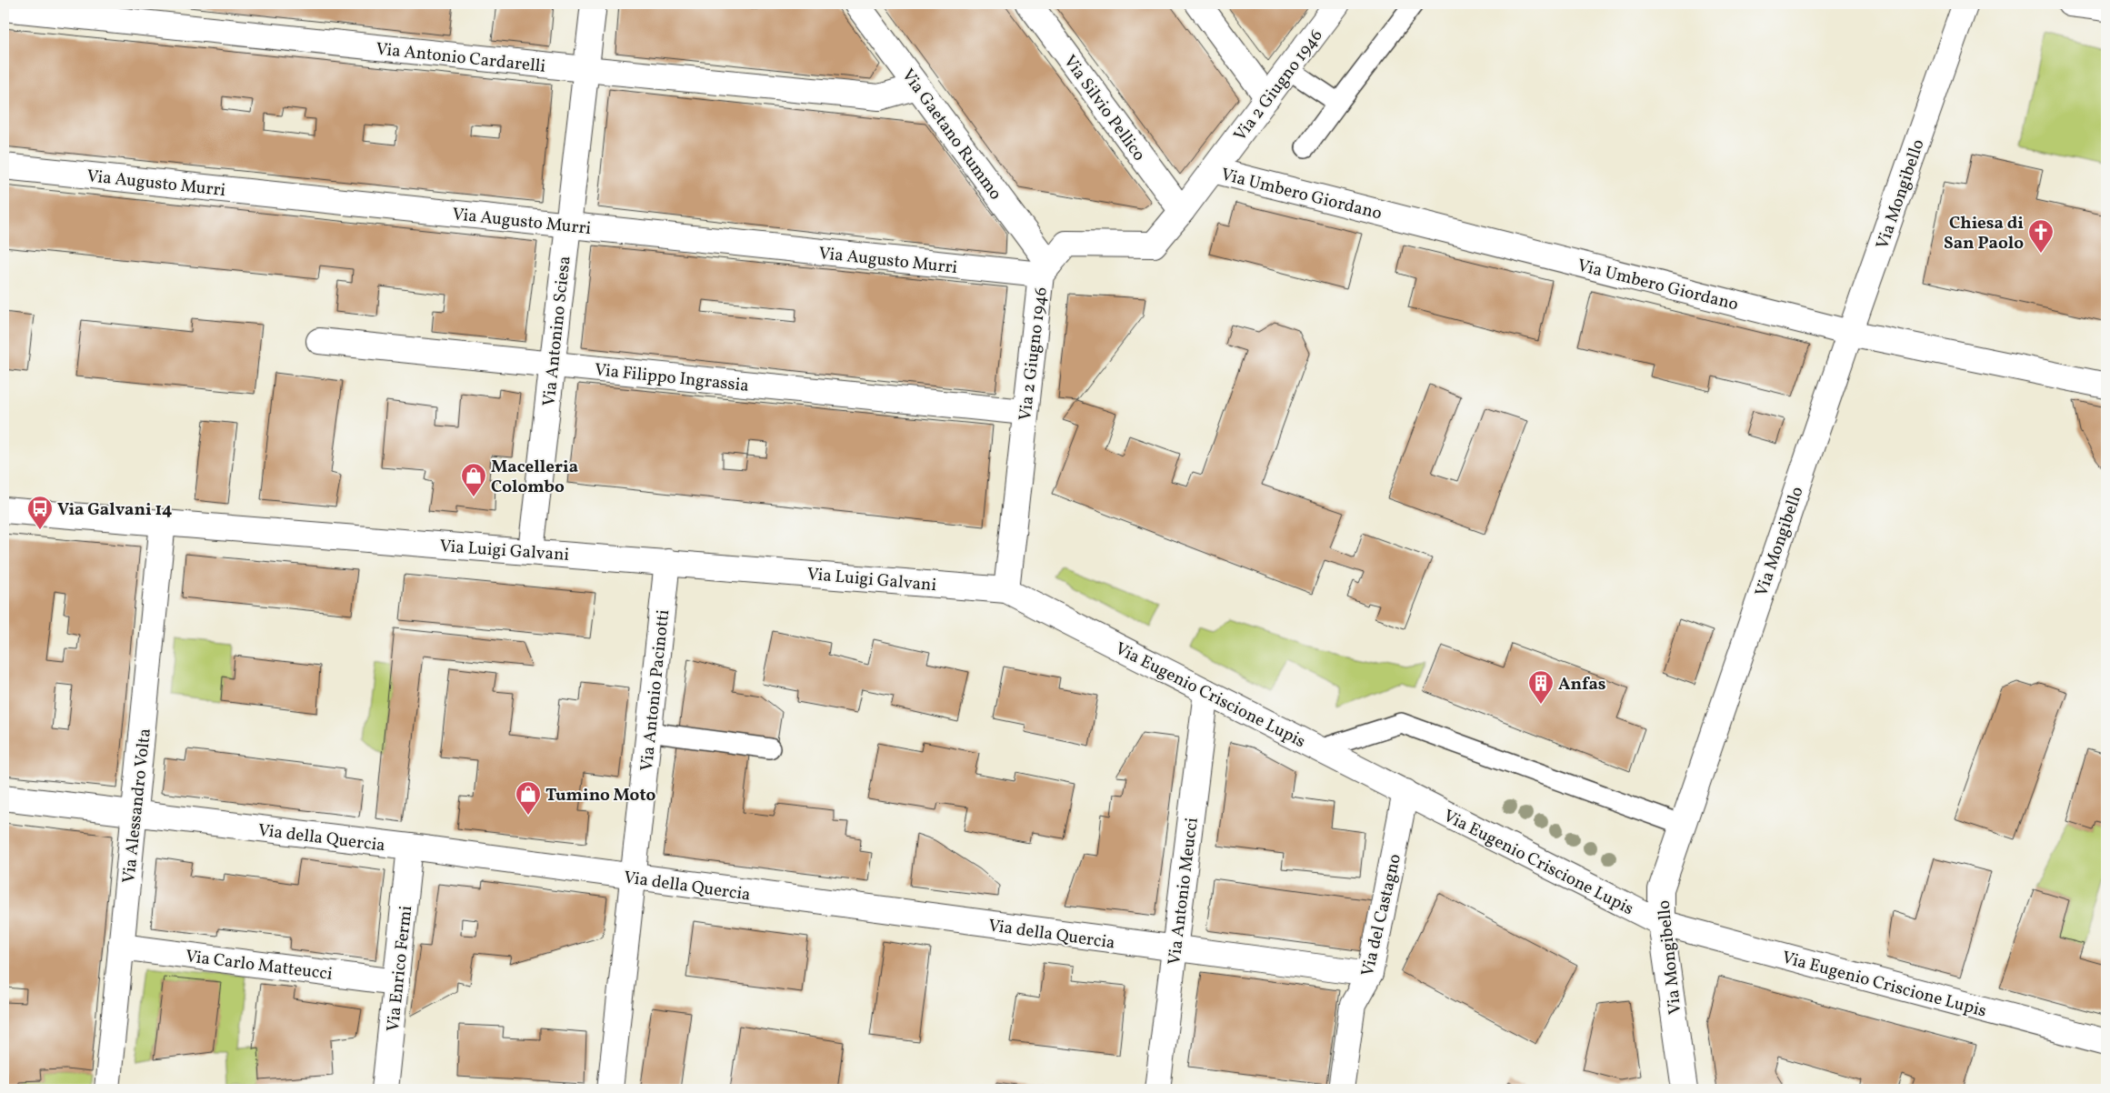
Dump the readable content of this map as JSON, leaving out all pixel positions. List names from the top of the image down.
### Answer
{
  "streets": {
    "street": [
      "Via Antonio Cardarelli",
      "Via 2 Giugno 1946",
      "Via Silvio Pellico",
      "Via Gaetano Rummo",
      "Via Augusto Murri",
      "Via Umbero Giordano",
      "Via Mongibello",
      "Via Antonino Sciesa",
      "Via Filippo Ingrassia",
      "Via Luigi Galvani",
      "Via Antonio Pacinotti",
      "Via Eugenio Criscione Lupis",
      "Via Alessandro Volta",
      "Via della Quercia",
      "Via Antonio Meucci",
      "Via del Castagno",
      "Via Carlo Matteucci",
      "Via Enrico Fermi"
    ]
  },
  "crossings": [
    ["Via Antonio Cardarelli", "Via Gaetano Rummo"],
    ["Via Antonio Cardarelli", "Via Antonino Sciesa"],
    ["Via 2 Giugno 1946", "Via Silvio Pellico"],
    ["Via 2 Giugno 1946", "Via Gaetano Rummo"],
    ["Via 2 Giugno 1946", "Via Augusto Murri"],
    ["Via 2 Giugno 1946", "Via Umbero Giordano"],
    ["Via 2 Giugno 1946", "Via Filippo Ingrassia"],
    ["Via 2 Giugno 1946", "Via Luigi Galvani"],
    ["Via 2 Giugno 1946", "Via Eugenio Criscione Lupis"],
    ["Via Gaetano Rummo", "Via Augusto Murri"],
    ["Via Augusto Murri", "Via Antonino Sciesa"],
    ["Via Umbero Giordano", "Via Mongibello"],
    ["Via Mongibello", "Via Eugenio Criscione Lupis"],
    ["Via Antonino Sciesa", "Via Filippo Ingrassia"],
    ["Via Antonino Sciesa", "Via Luigi Galvani"],
    ["Via Luigi Galvani", "Via Antonio Pacinotti"],
    ["Via Luigi Galvani", "Via Eugenio Criscione Lupis"],
    ["Via Luigi Galvani", "Via Alessandro Volta"],
    ["Via Antonio Pacinotti", "Via della Quercia"],
    ["Via Eugenio Criscione Lupis", "Via Antonio Meucci"],
    ["Via Eugenio Criscione Lupis", "Via del Castagno"],
    ["Via Alessandro Volta", "Via della Quercia"],
    ["Via Alessandro Volta", "Via Carlo Matteucci"],
    ["Via della Quercia", "Via Antonio Meucci"],
    ["Via della Quercia", "Via del Castagno"],
    ["Via della Quercia", "Via Enrico Fermi"],
    ["Via Carlo Matteucci", "Via Enrico Fermi"]
  ],
  "places": {
    "church": ["Chiesa di San Paolo"],
    "shop": ["Macelleria Colombo", "Tumino Moto"],
    "bus stop": ["Via Galvani 14"],
    "building": ["Anfas"]
  }
}
